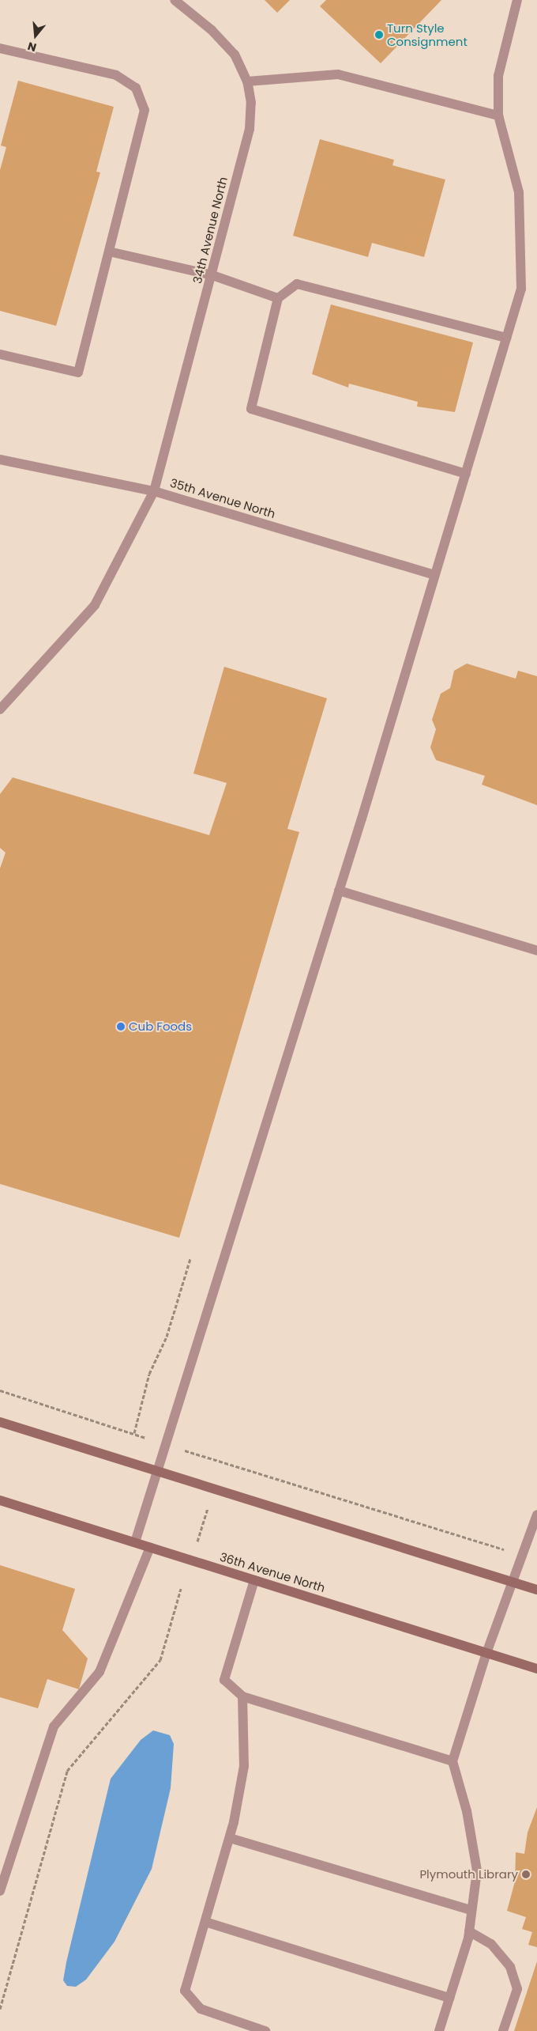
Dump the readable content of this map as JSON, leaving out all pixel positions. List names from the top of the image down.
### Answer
{
  "streets": {
    "street": ["34th Avenue North", "35th Avenue North", "36th Avenue North"]
  },
  "crossings": [
    ["34th Avenue North", "35th Avenue North"]
  ],
  "places": ["Turn Style Consignment", "Cub Foods", "Plymouth Library"],
  "north": "bottom"
}
